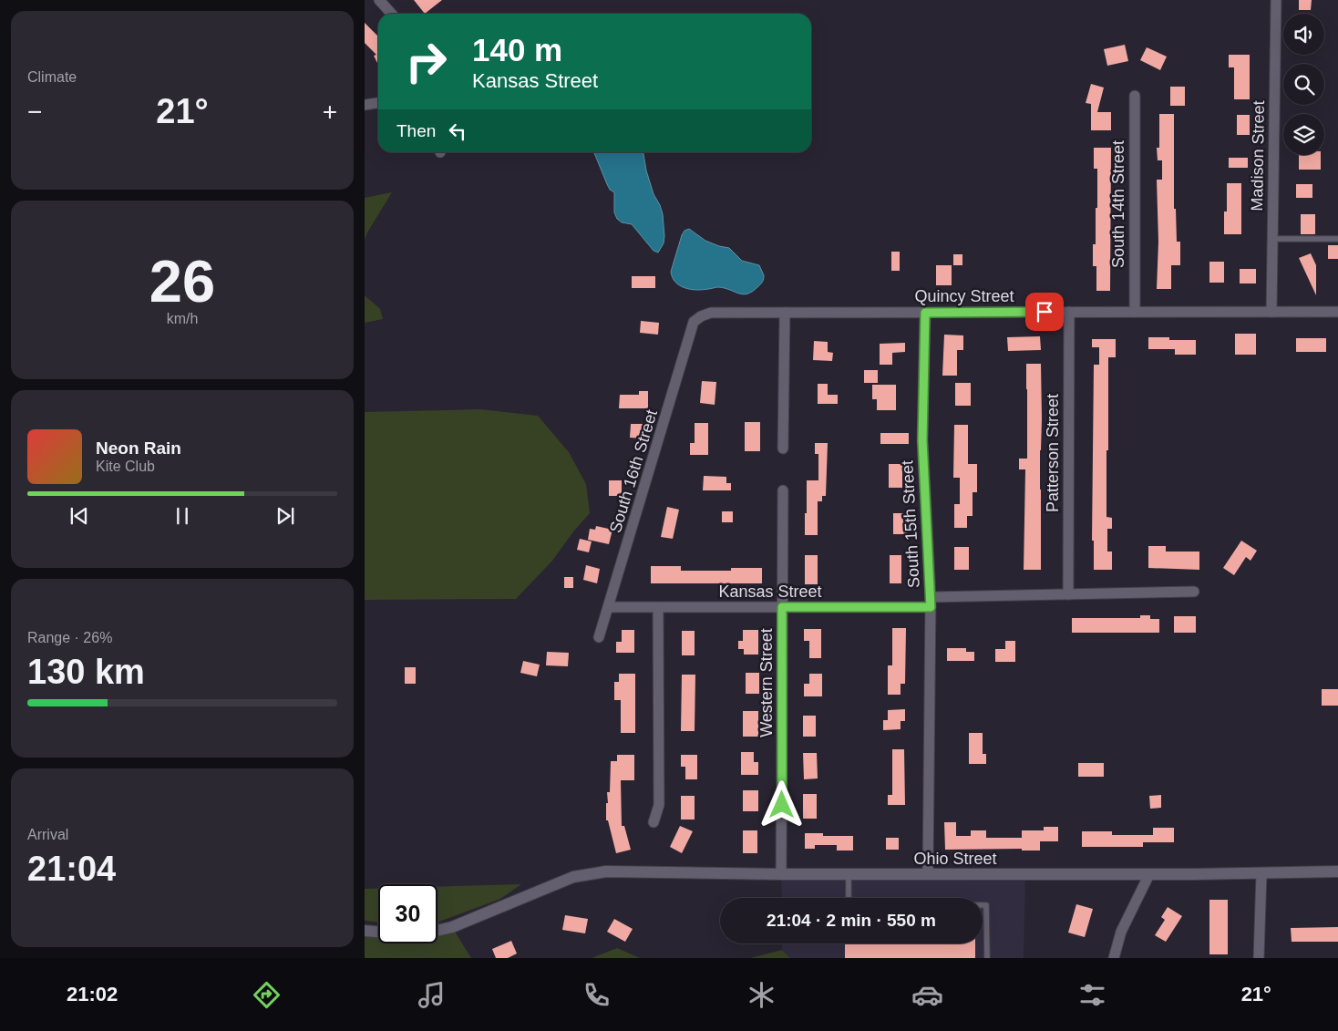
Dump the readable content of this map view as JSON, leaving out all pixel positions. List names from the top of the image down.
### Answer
{
  "streets": {
    "street": [
      "Madison Street",
      "South 14th Street",
      "Quincy Street",
      "Patterson Street",
      "South 16th Street",
      "South 15th Street",
      "Kansas Street",
      "Western Street",
      "Ohio Street"
    ]
  },
  "crossings": [
    ["Madison Street", "Quincy Street"],
    ["South 14th Street", "Quincy Street"],
    ["Quincy Street", "Patterson Street"],
    ["Quincy Street", "South 16th Street"],
    ["Quincy Street", "South 15th Street"],
    ["Patterson Street", "Kansas Street"],
    ["South 16th Street", "Kansas Street"],
    ["South 15th Street", "Kansas Street"],
    ["South 15th Street", "Ohio Street"],
    ["Kansas Street", "Western Street"],
    ["Western Street", "Ohio Street"]
  ],
  "page": {
    "tile": [
      "Climate",
      ["26", "km/h"],
      ["Range · 26%", "130 km"],
      ["Arrival", "21:04"]
    ],
    "turn": ["140 m", "Kansas Street"],
    "heat": ["−", "21°", "+"],
    "then": "Then",
    "song": ["Neon Rain", "Kite Club"],
    "limit": "30",
    "trip": "21:04 · 2 min · 550 m",
    "tabs": ["21:02", "21°"]
  }
}
